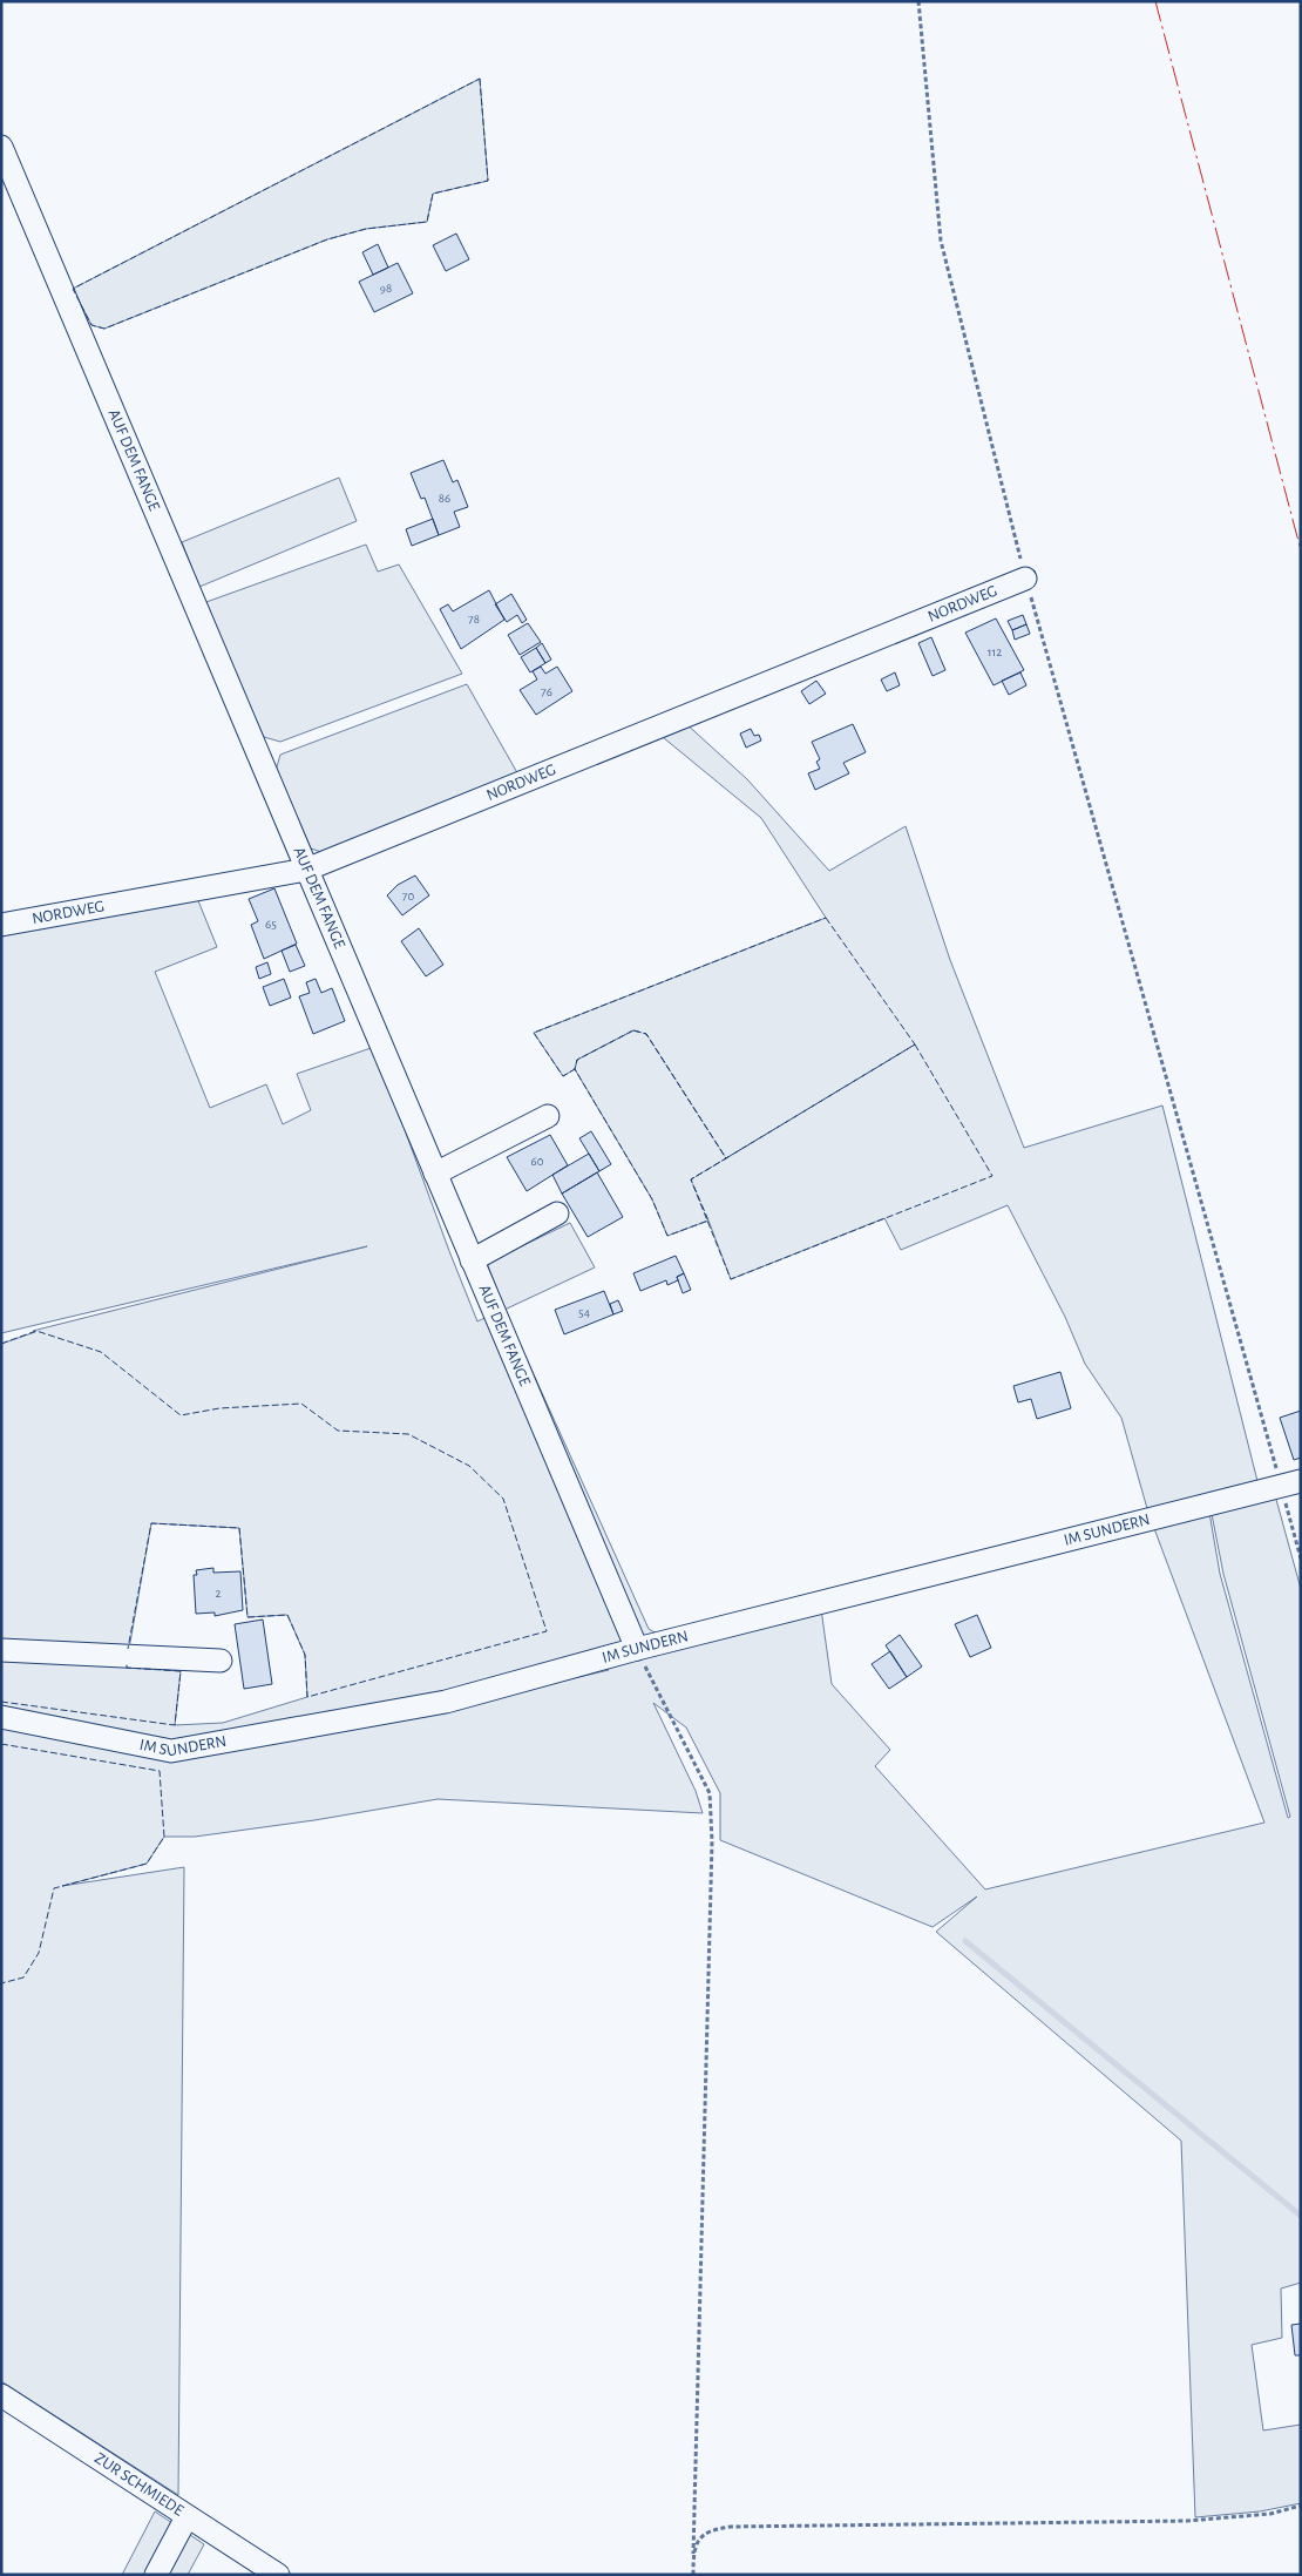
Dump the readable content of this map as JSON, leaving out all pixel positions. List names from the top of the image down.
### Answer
{
  "streets": {
    "street": [
      "AUF DEM FANGE",
      "NORDWEG",
      "IM SUNDERN",
      "ZUR SCHMIEDE"
    ]
  },
  "crossings": [
    ["AUF DEM FANGE", "NORDWEG"],
    ["AUF DEM FANGE", "IM SUNDERN"]
  ],
  "house_numbers": [
    "98",
    "86",
    "78",
    "112",
    "76",
    "70",
    "65",
    "60",
    "54",
    "2"
  ]
}
